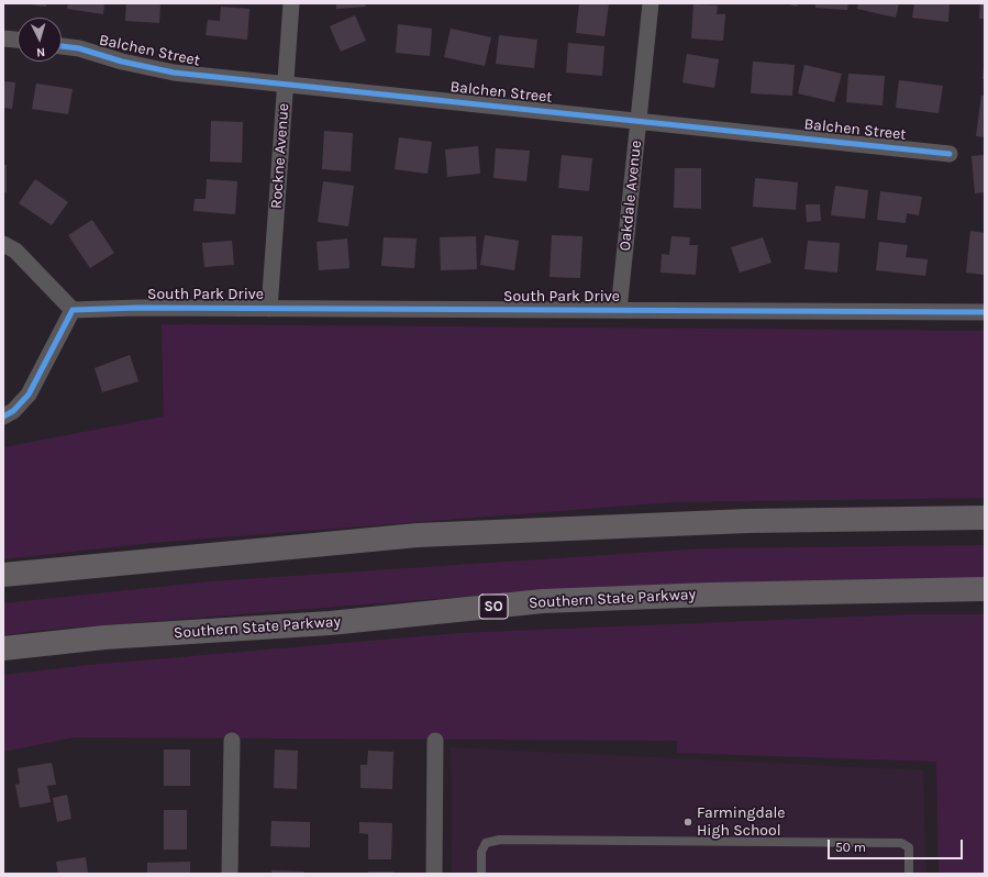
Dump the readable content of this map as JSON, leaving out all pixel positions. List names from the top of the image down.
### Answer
{
  "streets": {
    "highway": ["Southern State Parkway", "SO"],
    "street": [
      "Balchen Street",
      "Rockne Avenue",
      "Oakdale Avenue",
      "South Park Drive"
    ]
  },
  "crossings": [
    ["Balchen Street", "Rockne Avenue"],
    ["Balchen Street", "Oakdale Avenue"],
    ["Rockne Avenue", "South Park Drive"],
    ["Oakdale Avenue", "South Park Drive"]
  ],
  "places": ["Farmingdale High School"],
  "scale_bar": "50 m",
  "north": "bottom"
}
